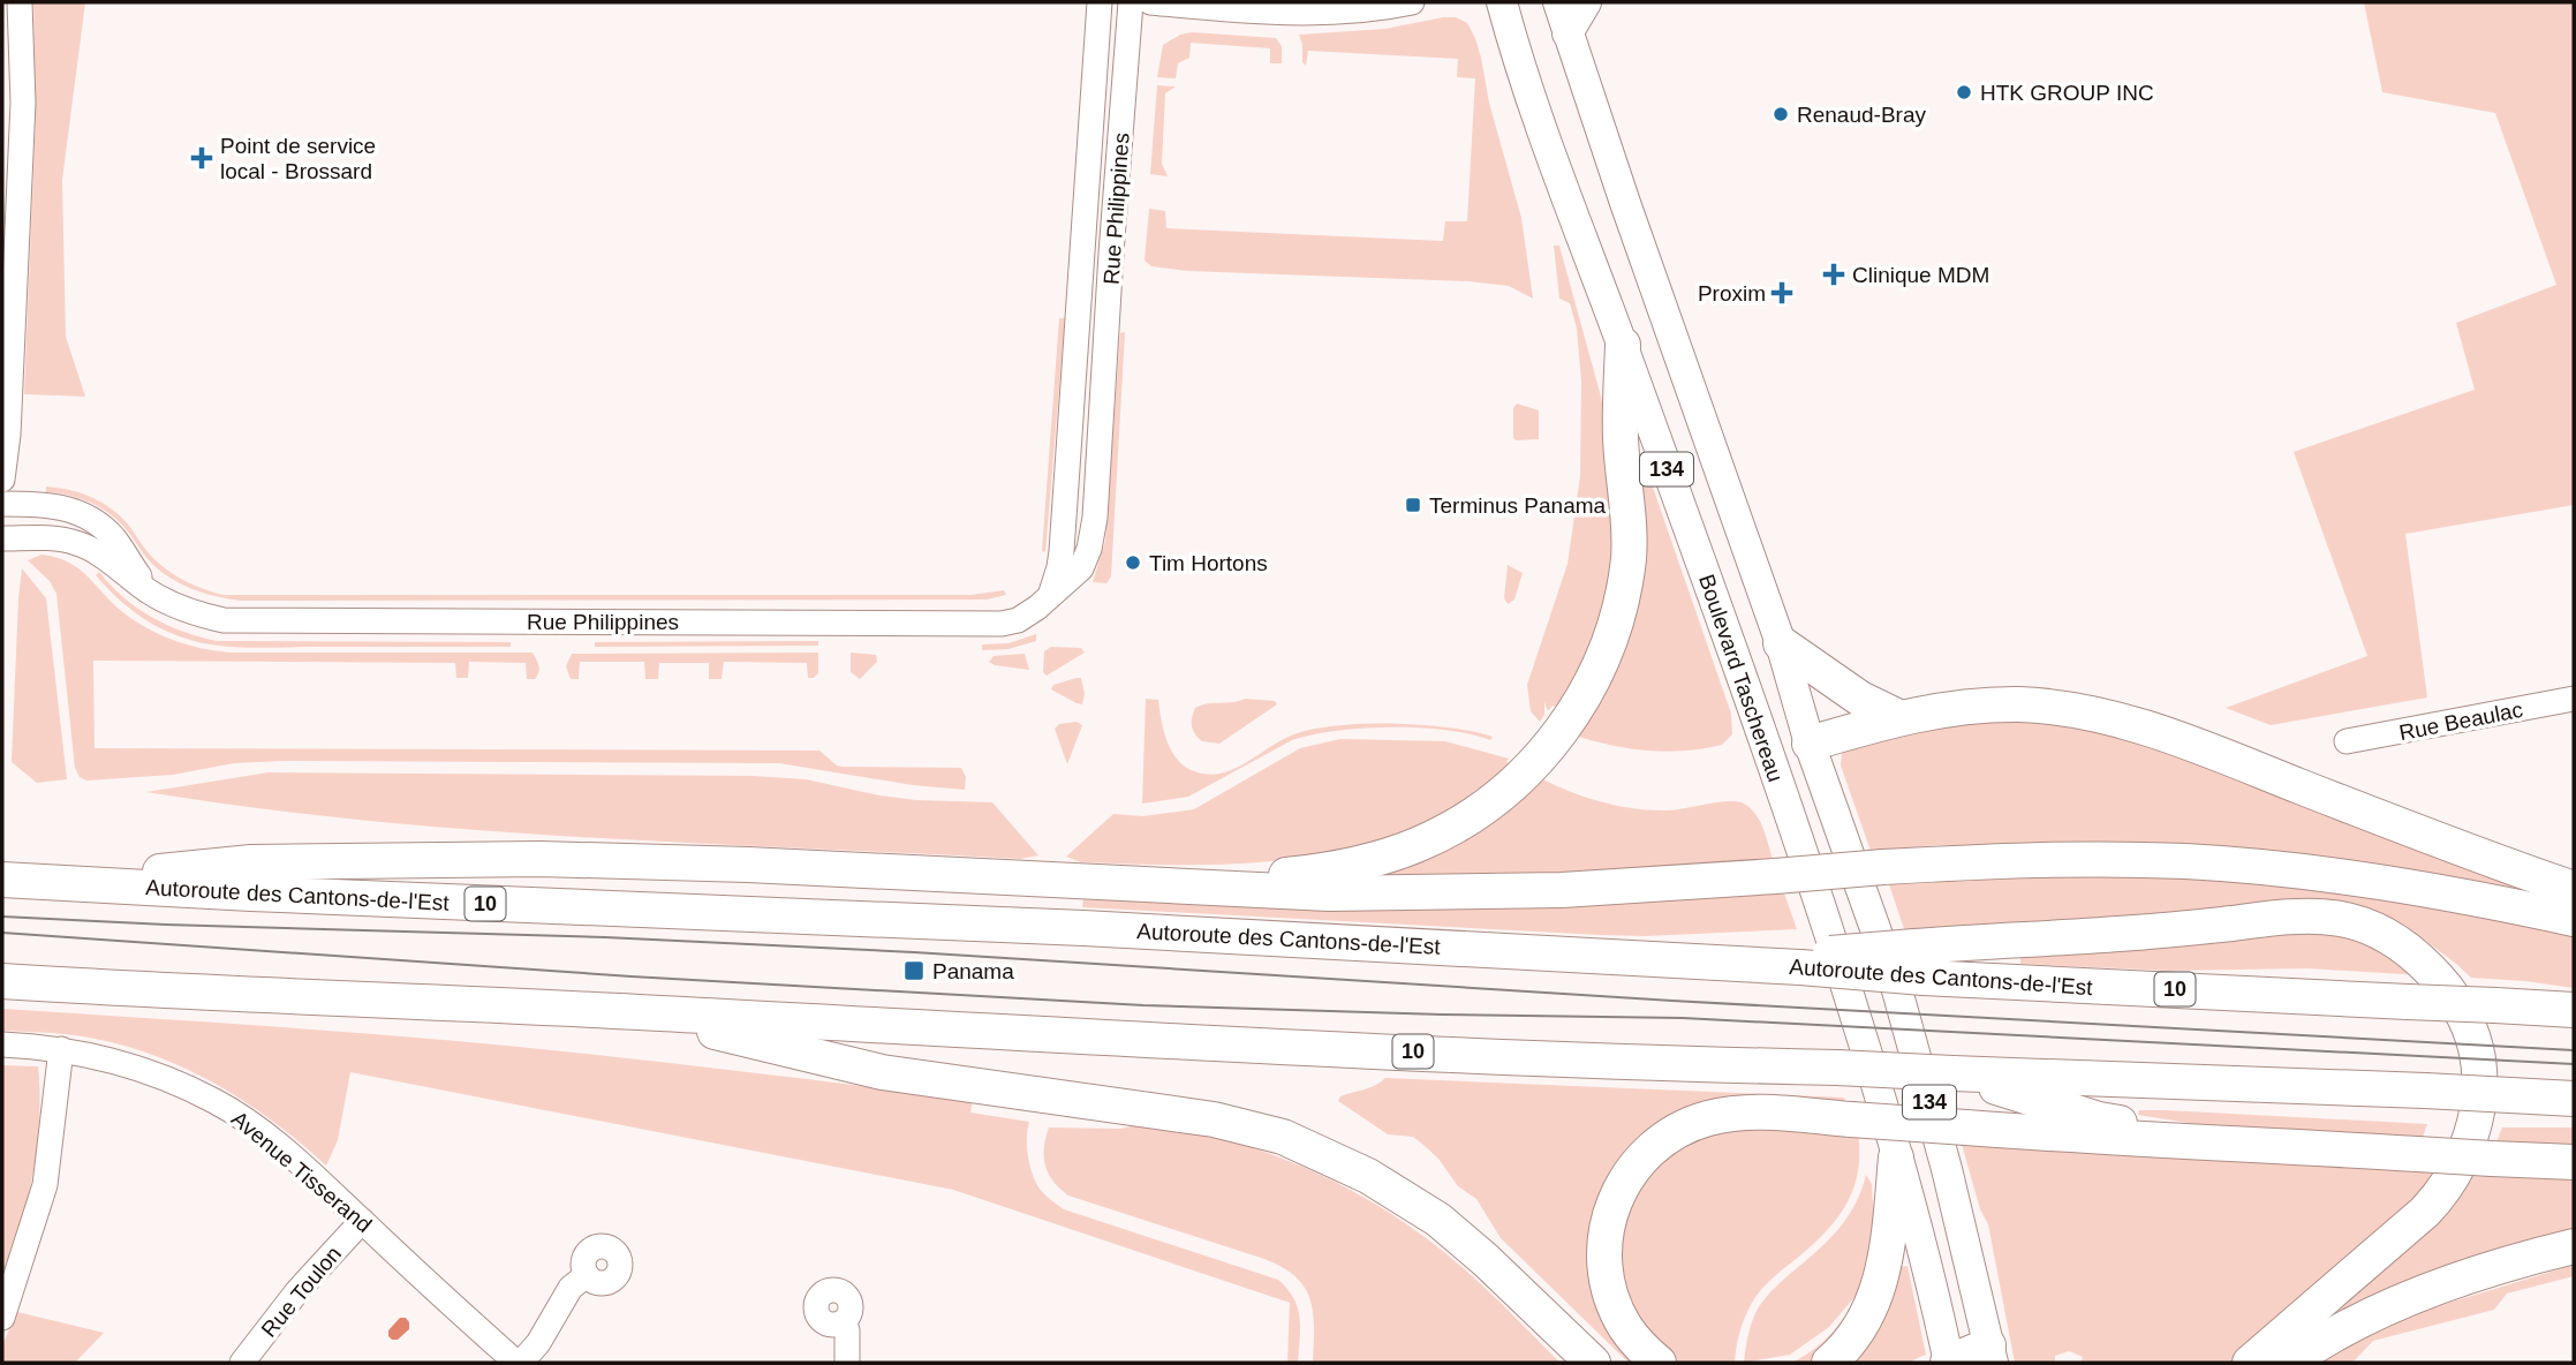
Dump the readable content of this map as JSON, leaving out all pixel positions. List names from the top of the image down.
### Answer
{
  "streets": {
    "highway": ["Autoroute des Cantons-de-l'Est", "10"],
    "main road": ["134", "Boulevard Taschereau"],
    "street": [
      "Rue Philippines",
      "Rue Beaulac",
      "Avenue Tisserand",
      "Rue Toulon"
    ]
  },
  "crossings": [
    ["Avenue Tisserand", "Rue Toulon"]
  ],
  "places": {
    "other": ["HTK GROUP INC", "Renaud-Bray", "Tim Hortons"],
    "health": ["Point de service local - Brossard", "Clinique MDM", "Proxim"],
    "transit": ["Terminus Panama", "Panama"]
  }
}
